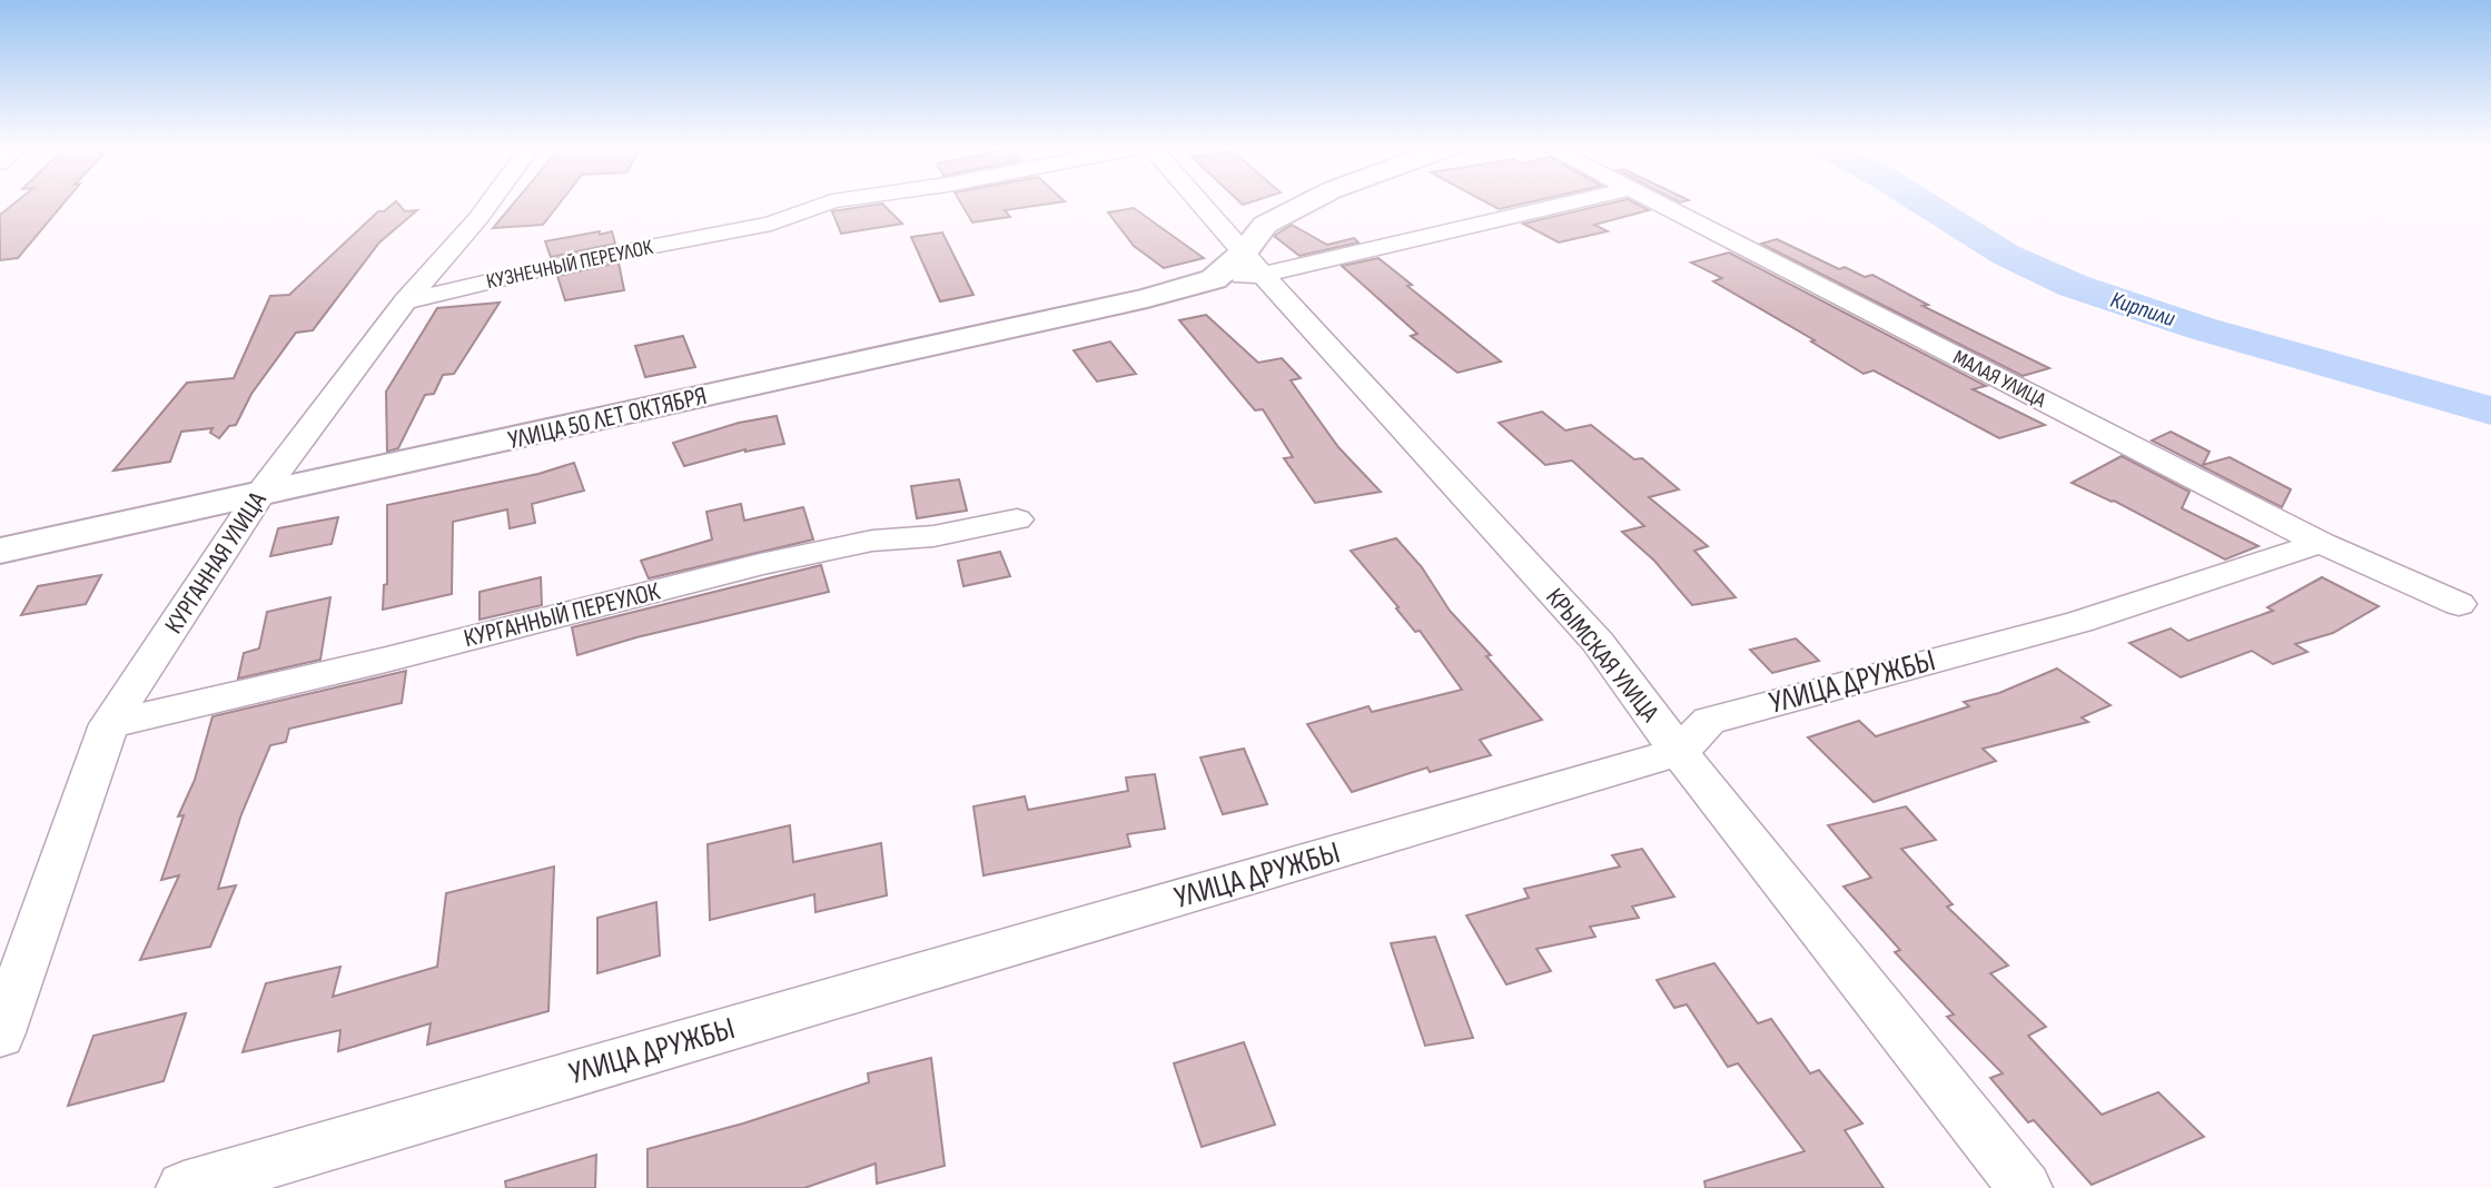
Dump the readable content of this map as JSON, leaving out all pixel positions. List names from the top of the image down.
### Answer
{
  "streets": {
    "street": [
      "КУЗНЕЧНЫЙ ПЕРЕУЛОК",
      "МАЛАЯ УЛИЦА",
      "УЛИЦА 50 ЛЕТ ОКТЯБРЯ",
      "КУРГАННАЯ УЛИЦА",
      "КУРГАННЫЙ ПЕРЕУЛОК",
      "КРЫМСКАЯ УЛИЦА",
      "УЛИЦА ДРУЖБЫ"
    ]
  },
  "crossings": [
    ["КУЗНЕЧНЫЙ ПЕРЕУЛОК", "КУРГАННАЯ УЛИЦА"],
    ["МАЛАЯ УЛИЦА", "УЛИЦА ДРУЖБЫ"],
    ["УЛИЦА 50 ЛЕТ ОКТЯБРЯ", "КУРГАННАЯ УЛИЦА"],
    ["УЛИЦА 50 ЛЕТ ОКТЯБРЯ", "КРЫМСКАЯ УЛИЦА"],
    ["КУРГАННАЯ УЛИЦА", "КУРГАННЫЙ ПЕРЕУЛОК"],
    ["КРЫМСКАЯ УЛИЦА", "УЛИЦА ДРУЖБЫ"]
  ],
  "water": ["Кирпили"]
}
